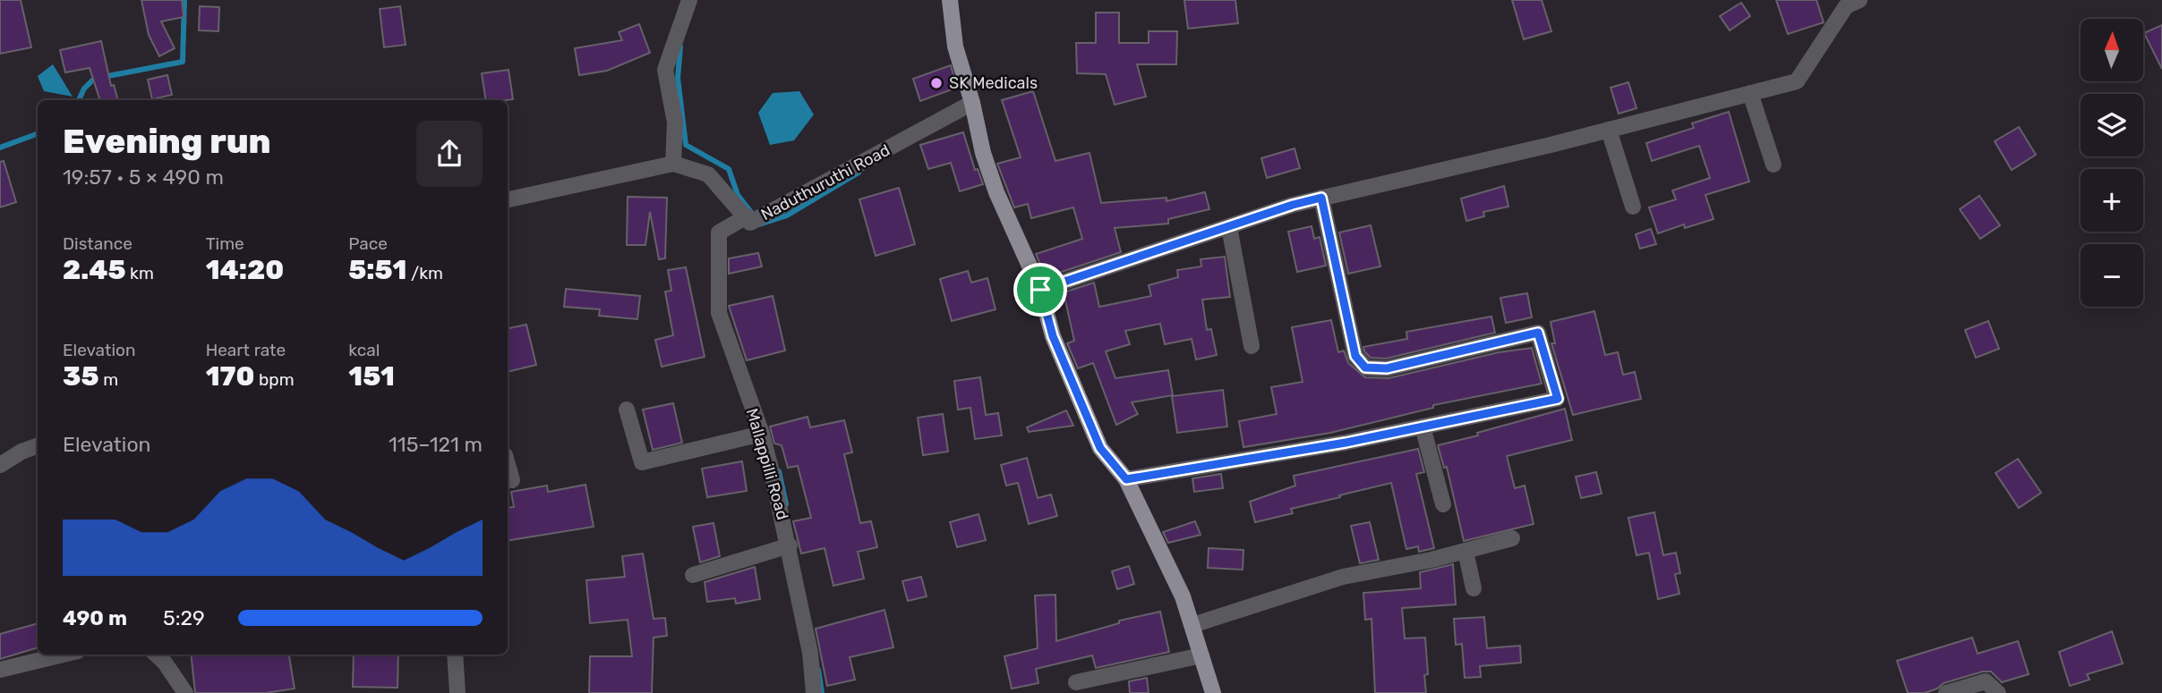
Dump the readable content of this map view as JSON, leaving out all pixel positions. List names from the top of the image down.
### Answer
{
  "streets": {
    "street": ["Naduthuruthi Road", "Mallappilli Road"]
  },
  "crossings": [
    ["Naduthuruthi Road", "Mallappilli Road"]
  ],
  "places": ["SK Medicals"],
  "north": "top",
  "page": {
    "map_buttons": ["+", "−"],
    "heading": ["Evening run", "19:57 · 5 × 490 m"],
    "stats": [
      ["Distance", "2.45 km"],
      ["Time", "14:20"],
      ["Pace", "5:51 /km"],
      ["Elevation", "35 m"],
      ["Heart rate", "170 bpm"],
      ["kcal", "151"]
    ],
    "chart": ["Elevation", "115–121 m"],
    "list": [
      {
        "name": "490 m",
        "note": "5:29"
      }
    ]
  }
}
